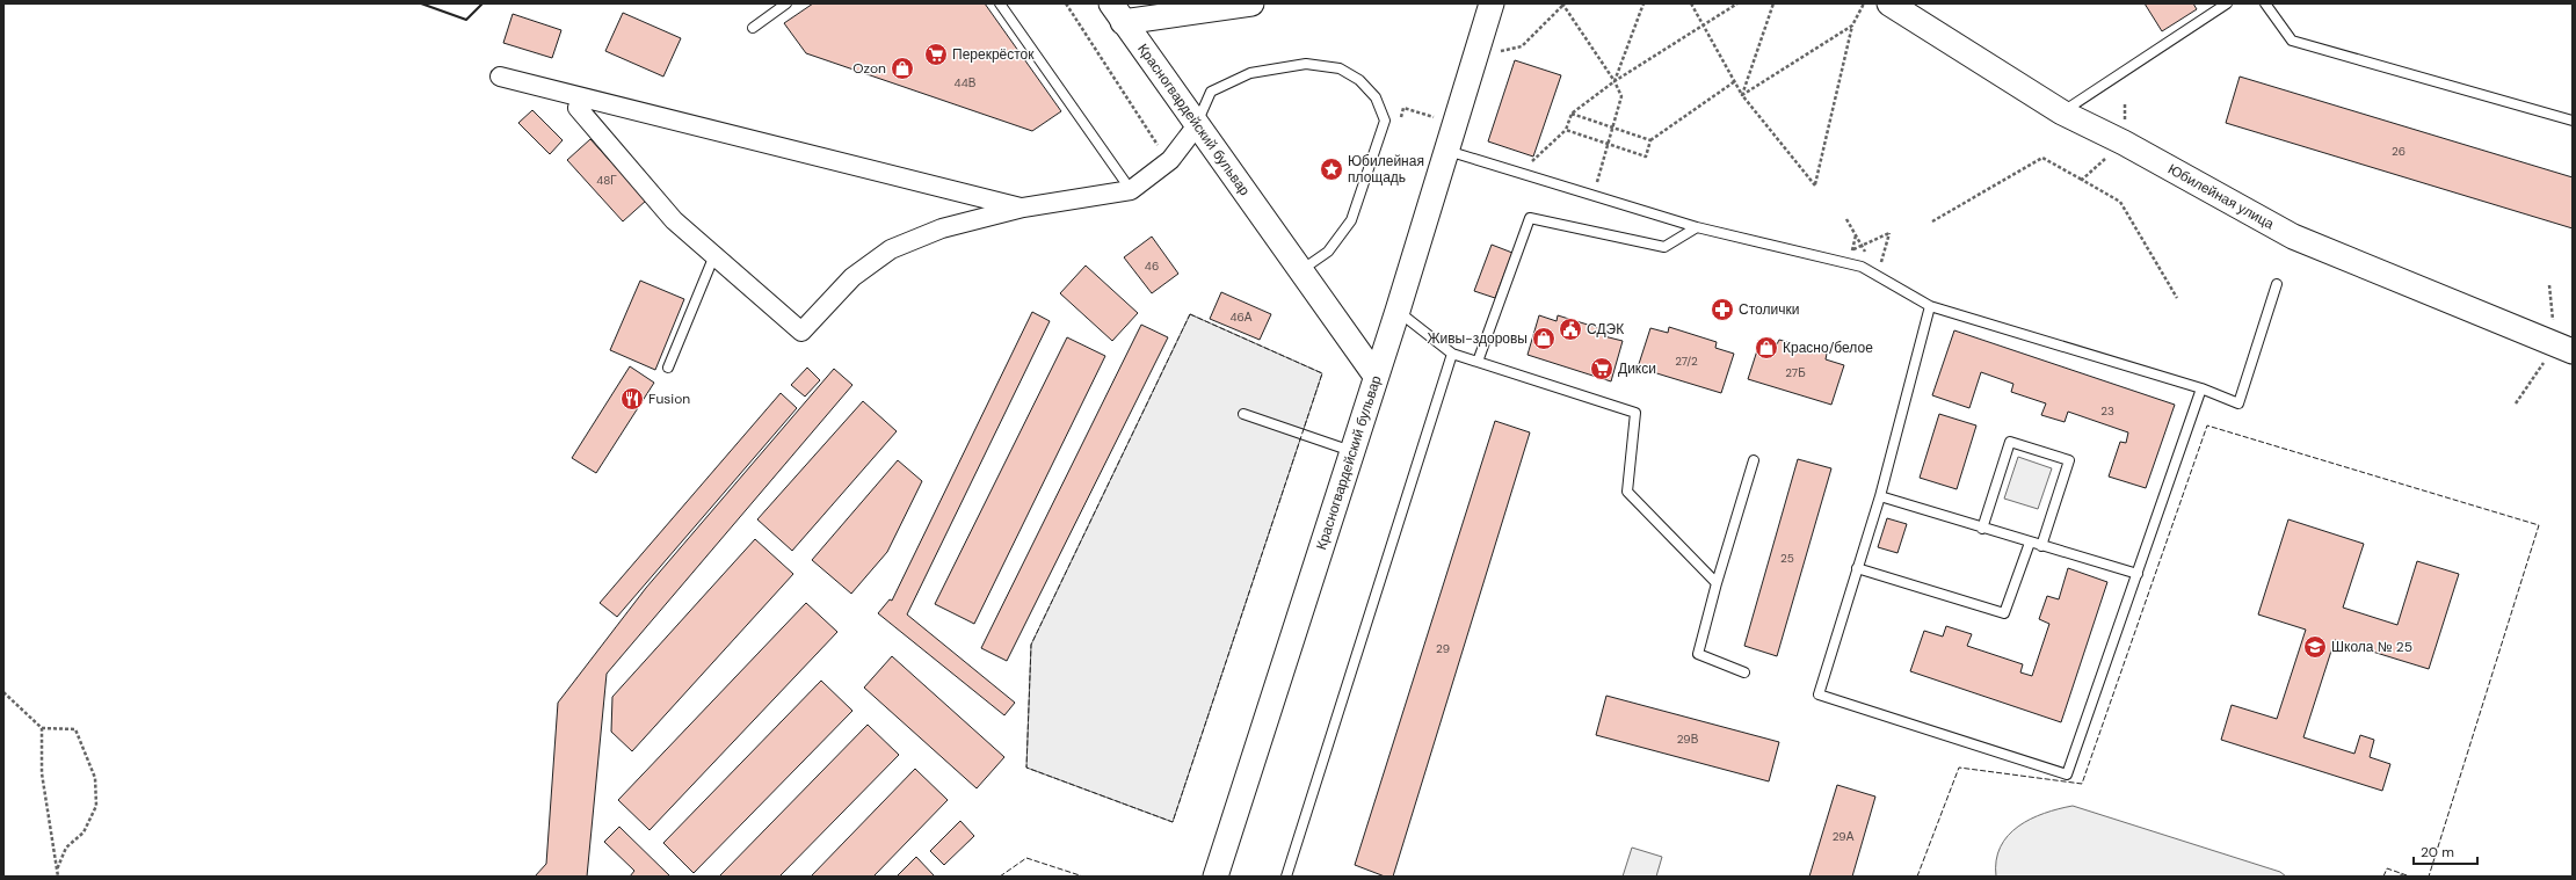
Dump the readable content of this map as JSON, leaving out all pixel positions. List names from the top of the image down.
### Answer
{
  "streets": {
    "street": ["Красногвардейский бульвар", "Юбилейная улица"]
  },
  "places": {
    "supermarket": ["Перекрёсток", "Дикси"],
    "shop": ["Ozon", "Живы-здоровы", "Красно/белое"],
    "place": ["Юбилейная площадь"],
    "pharmacy": ["Столички"],
    "public building": ["СДЭК"],
    "restaurant": ["Fusion"],
    "school or university": ["Школа № 25"]
  },
  "house_numbers": [
    "44В",
    "26",
    "48Г",
    "46",
    "46А",
    "27/2",
    "27Б",
    "23",
    "25",
    "29",
    "29В",
    "29А"
  ],
  "scale_bar": "20 m"
}
